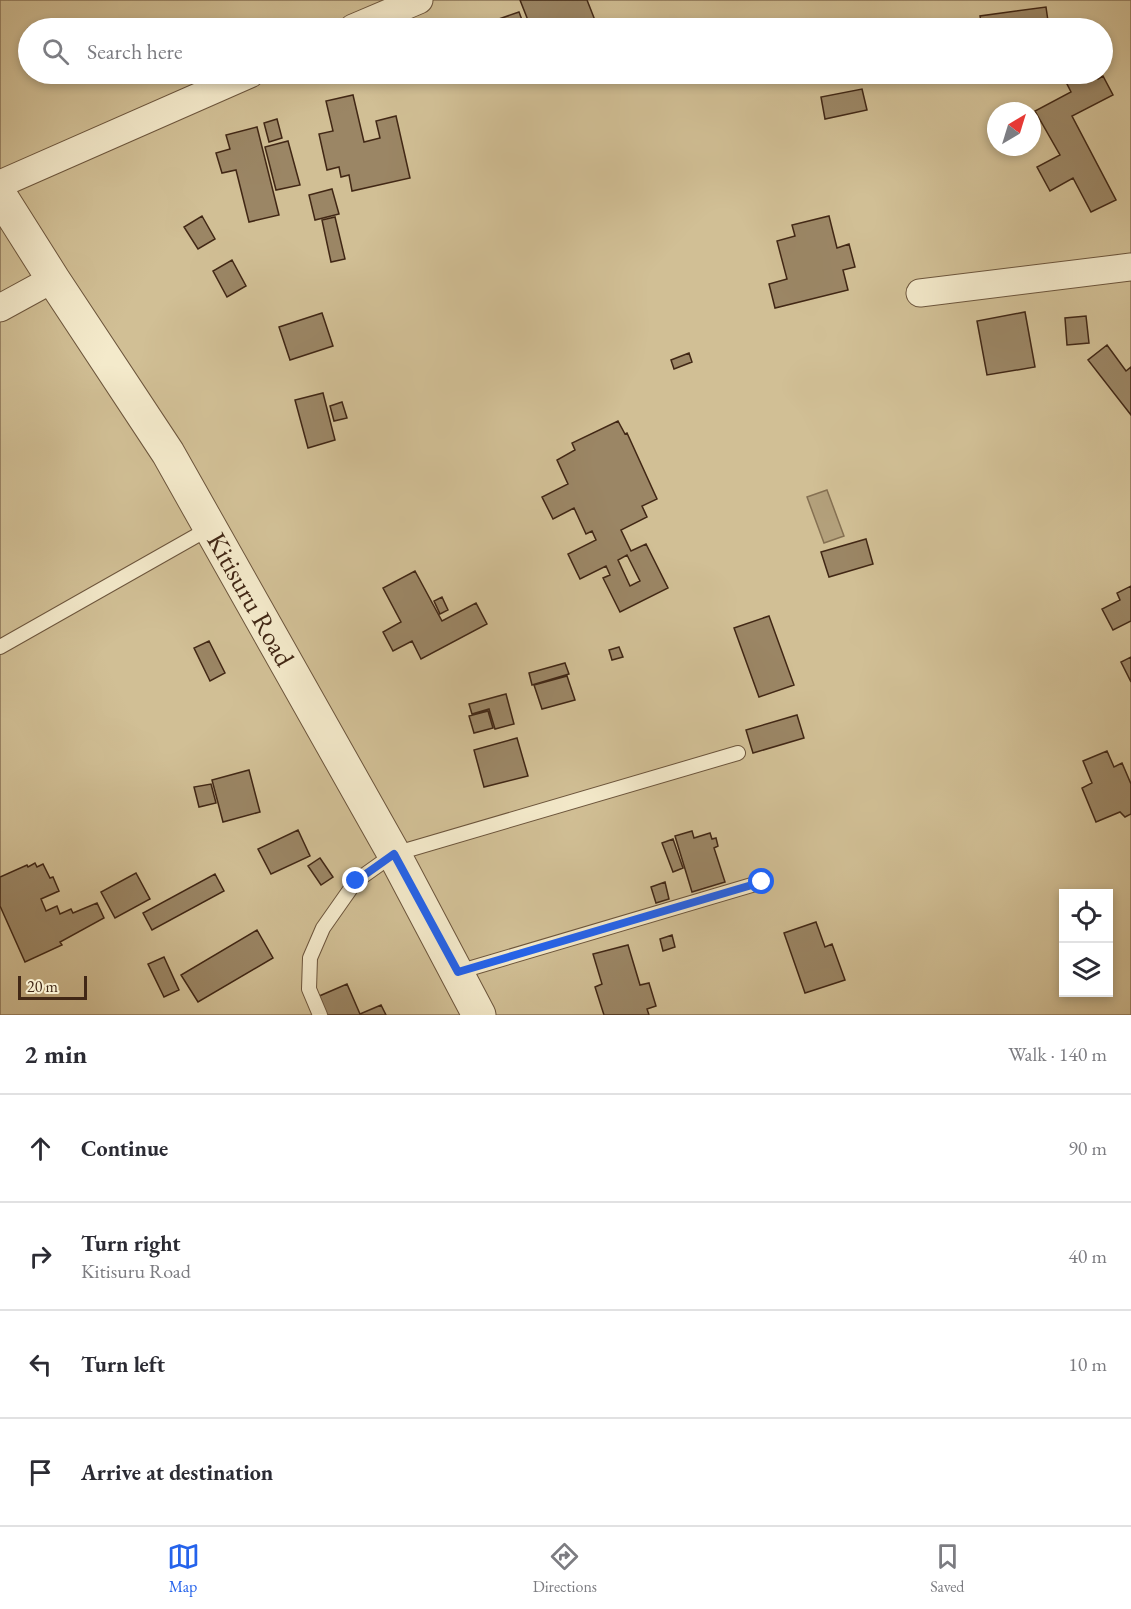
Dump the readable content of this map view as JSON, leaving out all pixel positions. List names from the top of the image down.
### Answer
{
  "streets": {
    "street": ["Kitisuru Road"]
  },
  "scale_bar": "20 m",
  "north": "top right",
  "page": {
    "search": "Search here",
    "scale": "20 m",
    "heading": ["2 min", "Walk · 140 m"],
    "list": [
      ["Continue", "90 m"],
      ["Turn right", "Kitisuru Road", "40 m"],
      ["Turn left", "10 m"],
      "Arrive at destination"
    ],
    "nav": ["Map", "Directions", "Saved"]
  }
}
